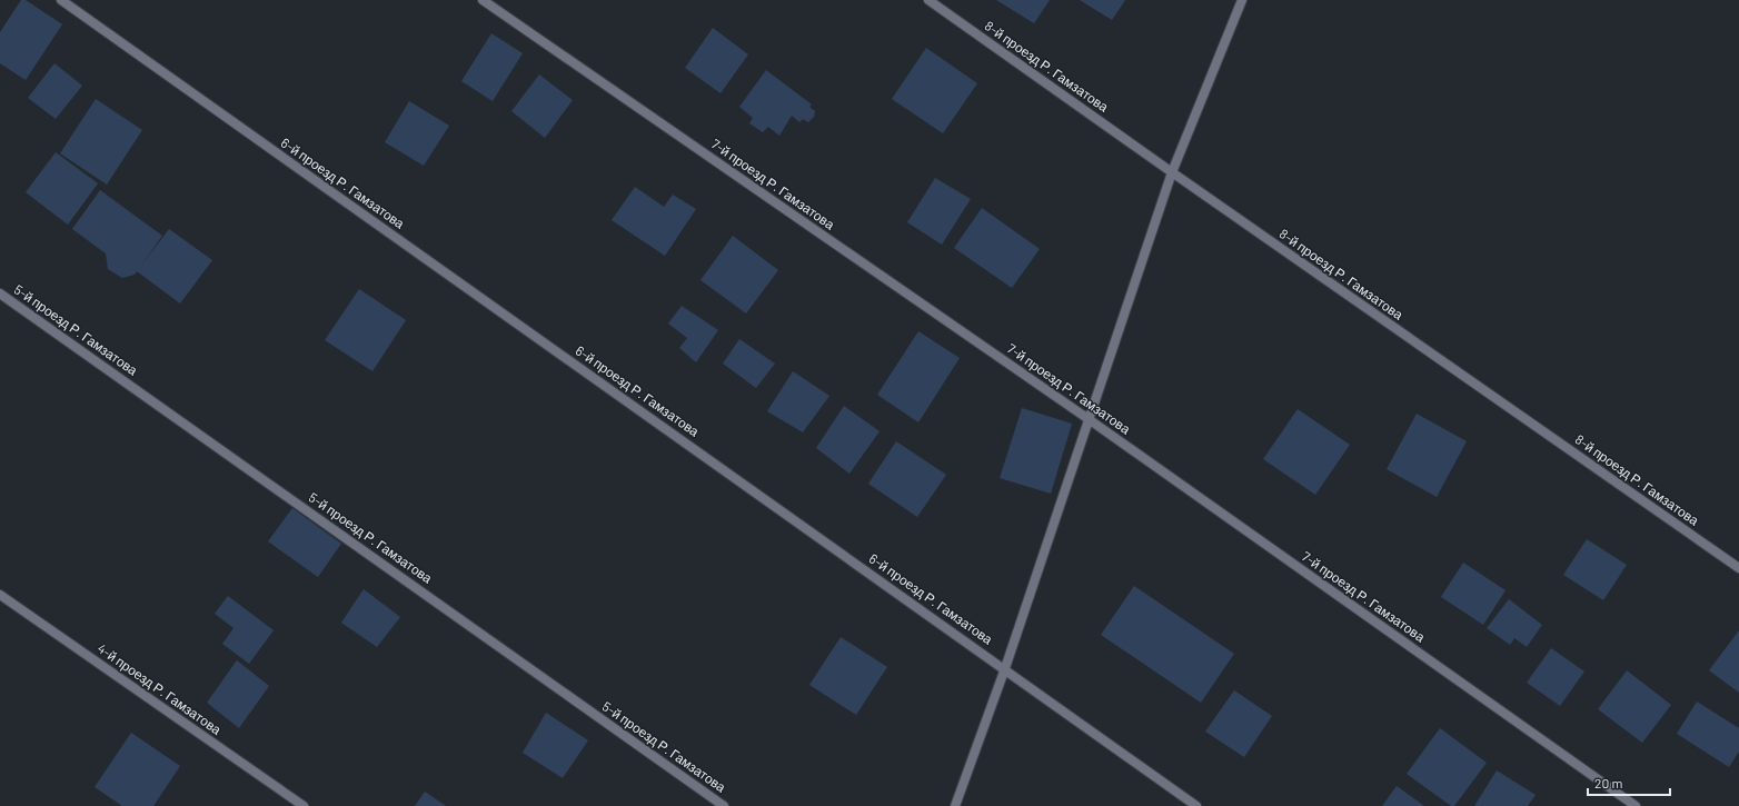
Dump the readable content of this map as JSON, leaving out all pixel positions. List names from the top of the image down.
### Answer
{
  "streets": {
    "street": [
      "8-й проезд Р. Гамзатова",
      "6-й проезд Р. Гамзатова",
      "7-й проезд Р. Гамзатова",
      "5-й проезд Р. Гамзатова",
      "4-й проезд Р. Гамзатова"
    ]
  },
  "scale_bar": "20 m"
}
